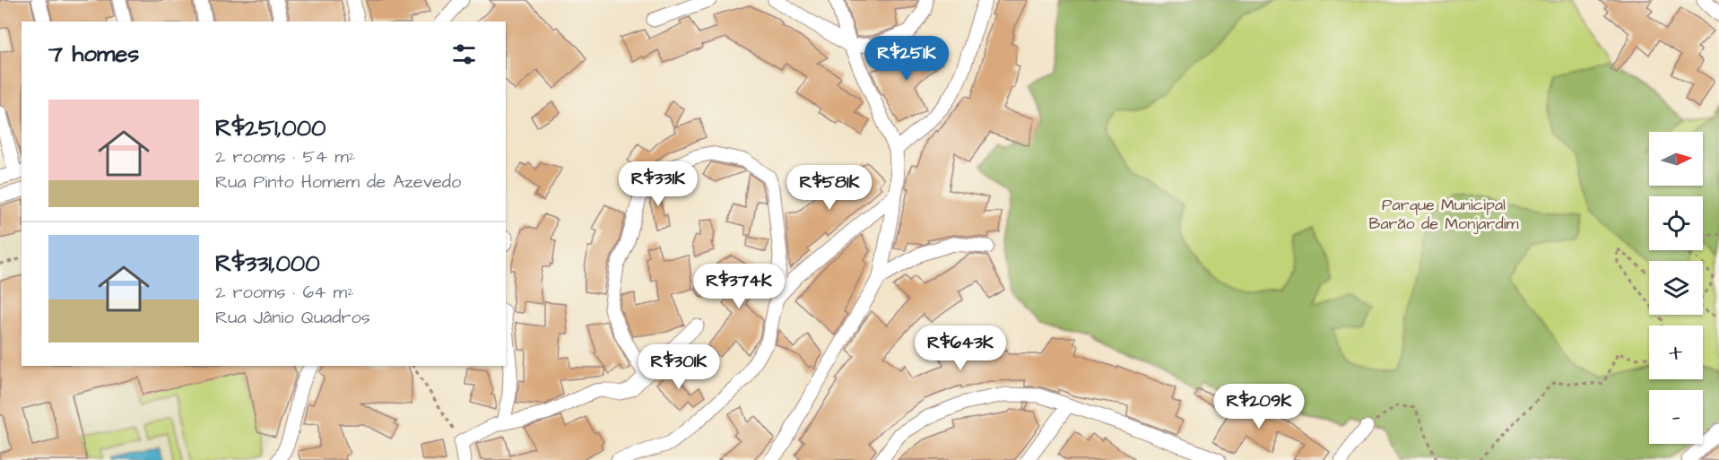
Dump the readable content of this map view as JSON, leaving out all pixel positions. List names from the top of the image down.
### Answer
{
  "parks": ["Parque Municipal Barão de Monjardim"],
  "north": "right",
  "page": {
    "heading": "7 homes",
    "price": [
      "R$251K",
      "R$331K",
      "R$581K",
      "R$374K",
      "R$643K",
      "R$301K",
      "R$209K"
    ],
    "list": [
      {
        "name": "R$251,000",
        "note": "2 rooms · 54 m² · Rua Pinto Homem de Azevedo"
      },
      {
        "name": "R$331,000",
        "note": "2 rooms · 64 m² · Rua Jânio Quadros"
      }
    ],
    "map_buttons": ["+", "−"]
  }
}
